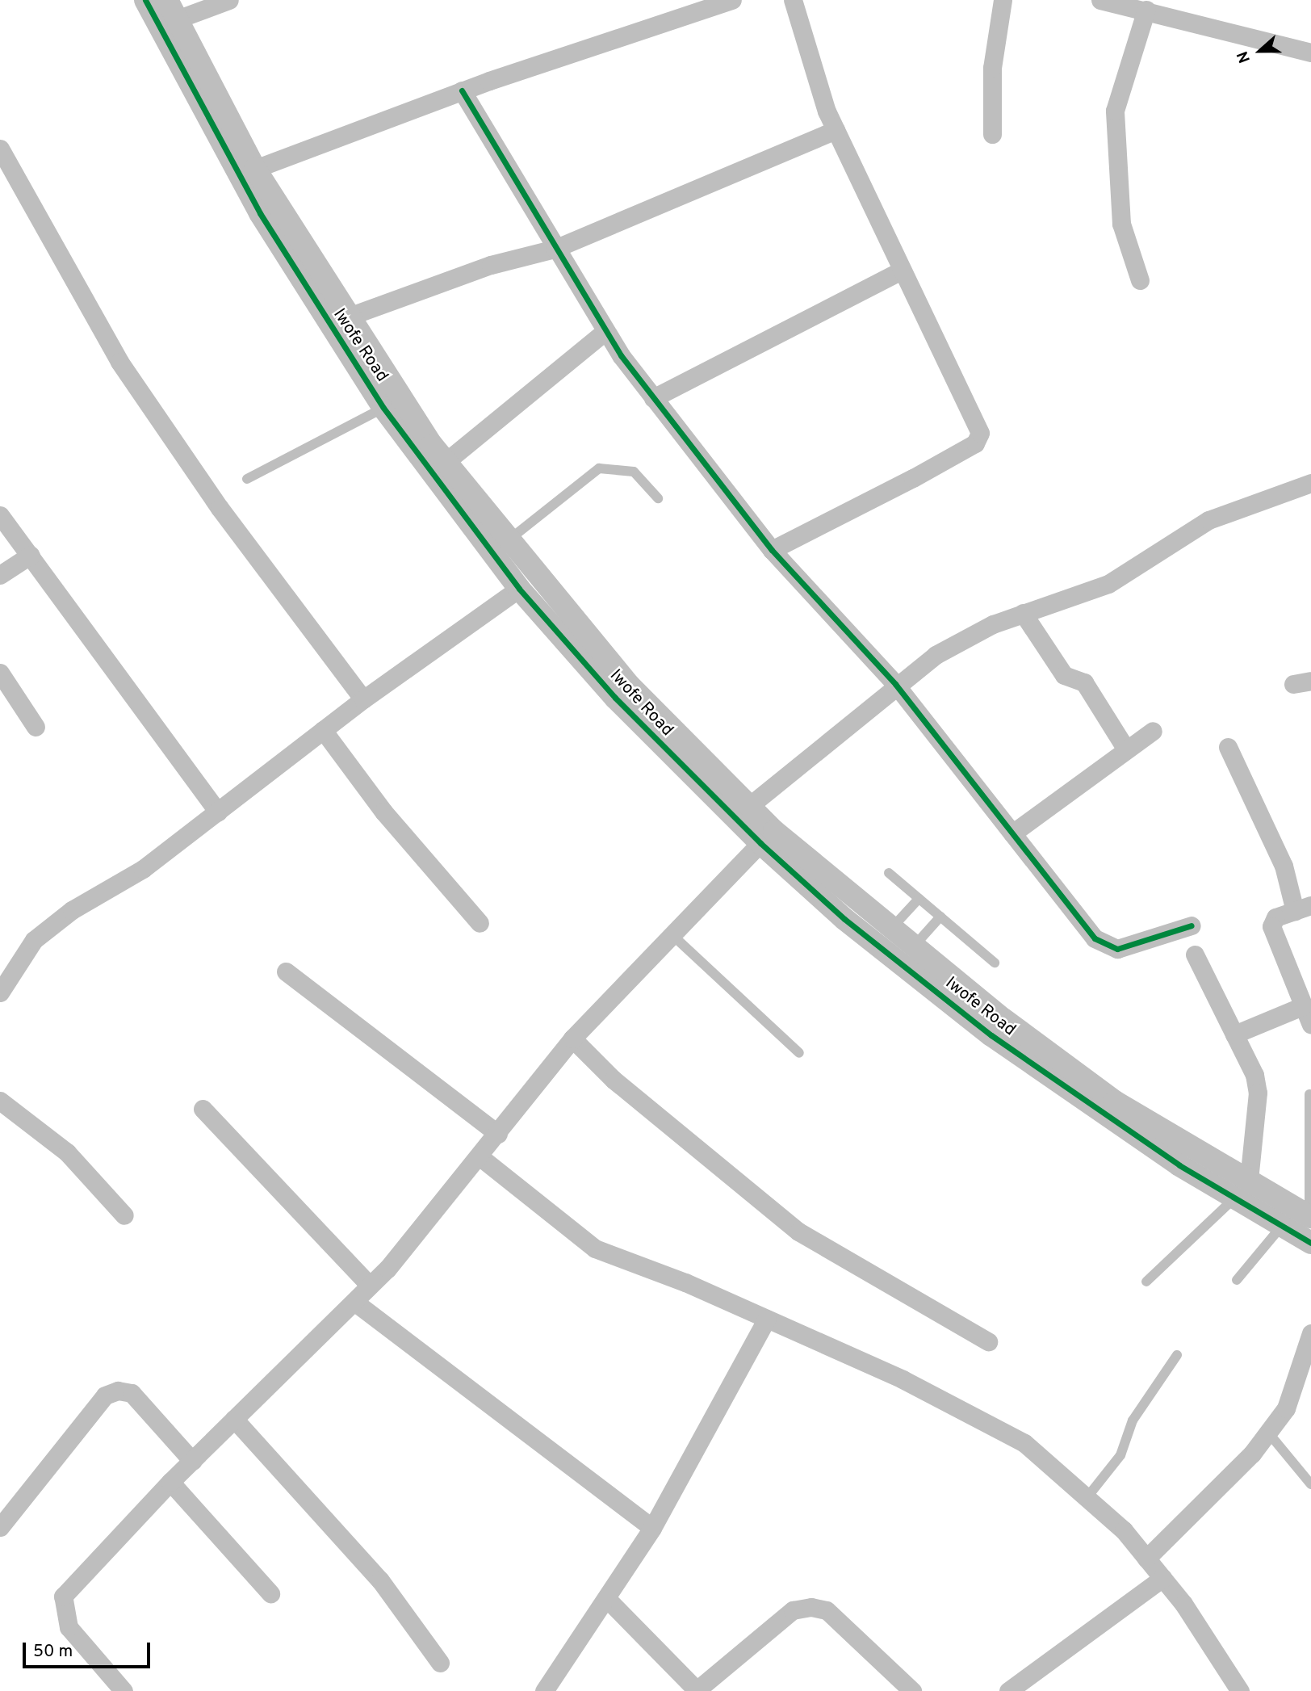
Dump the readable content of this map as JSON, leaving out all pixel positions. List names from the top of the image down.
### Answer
{
  "streets": {
    "street": ["Iwofe Road"]
  },
  "scale_bar": "50 m",
  "north": "left"
}
